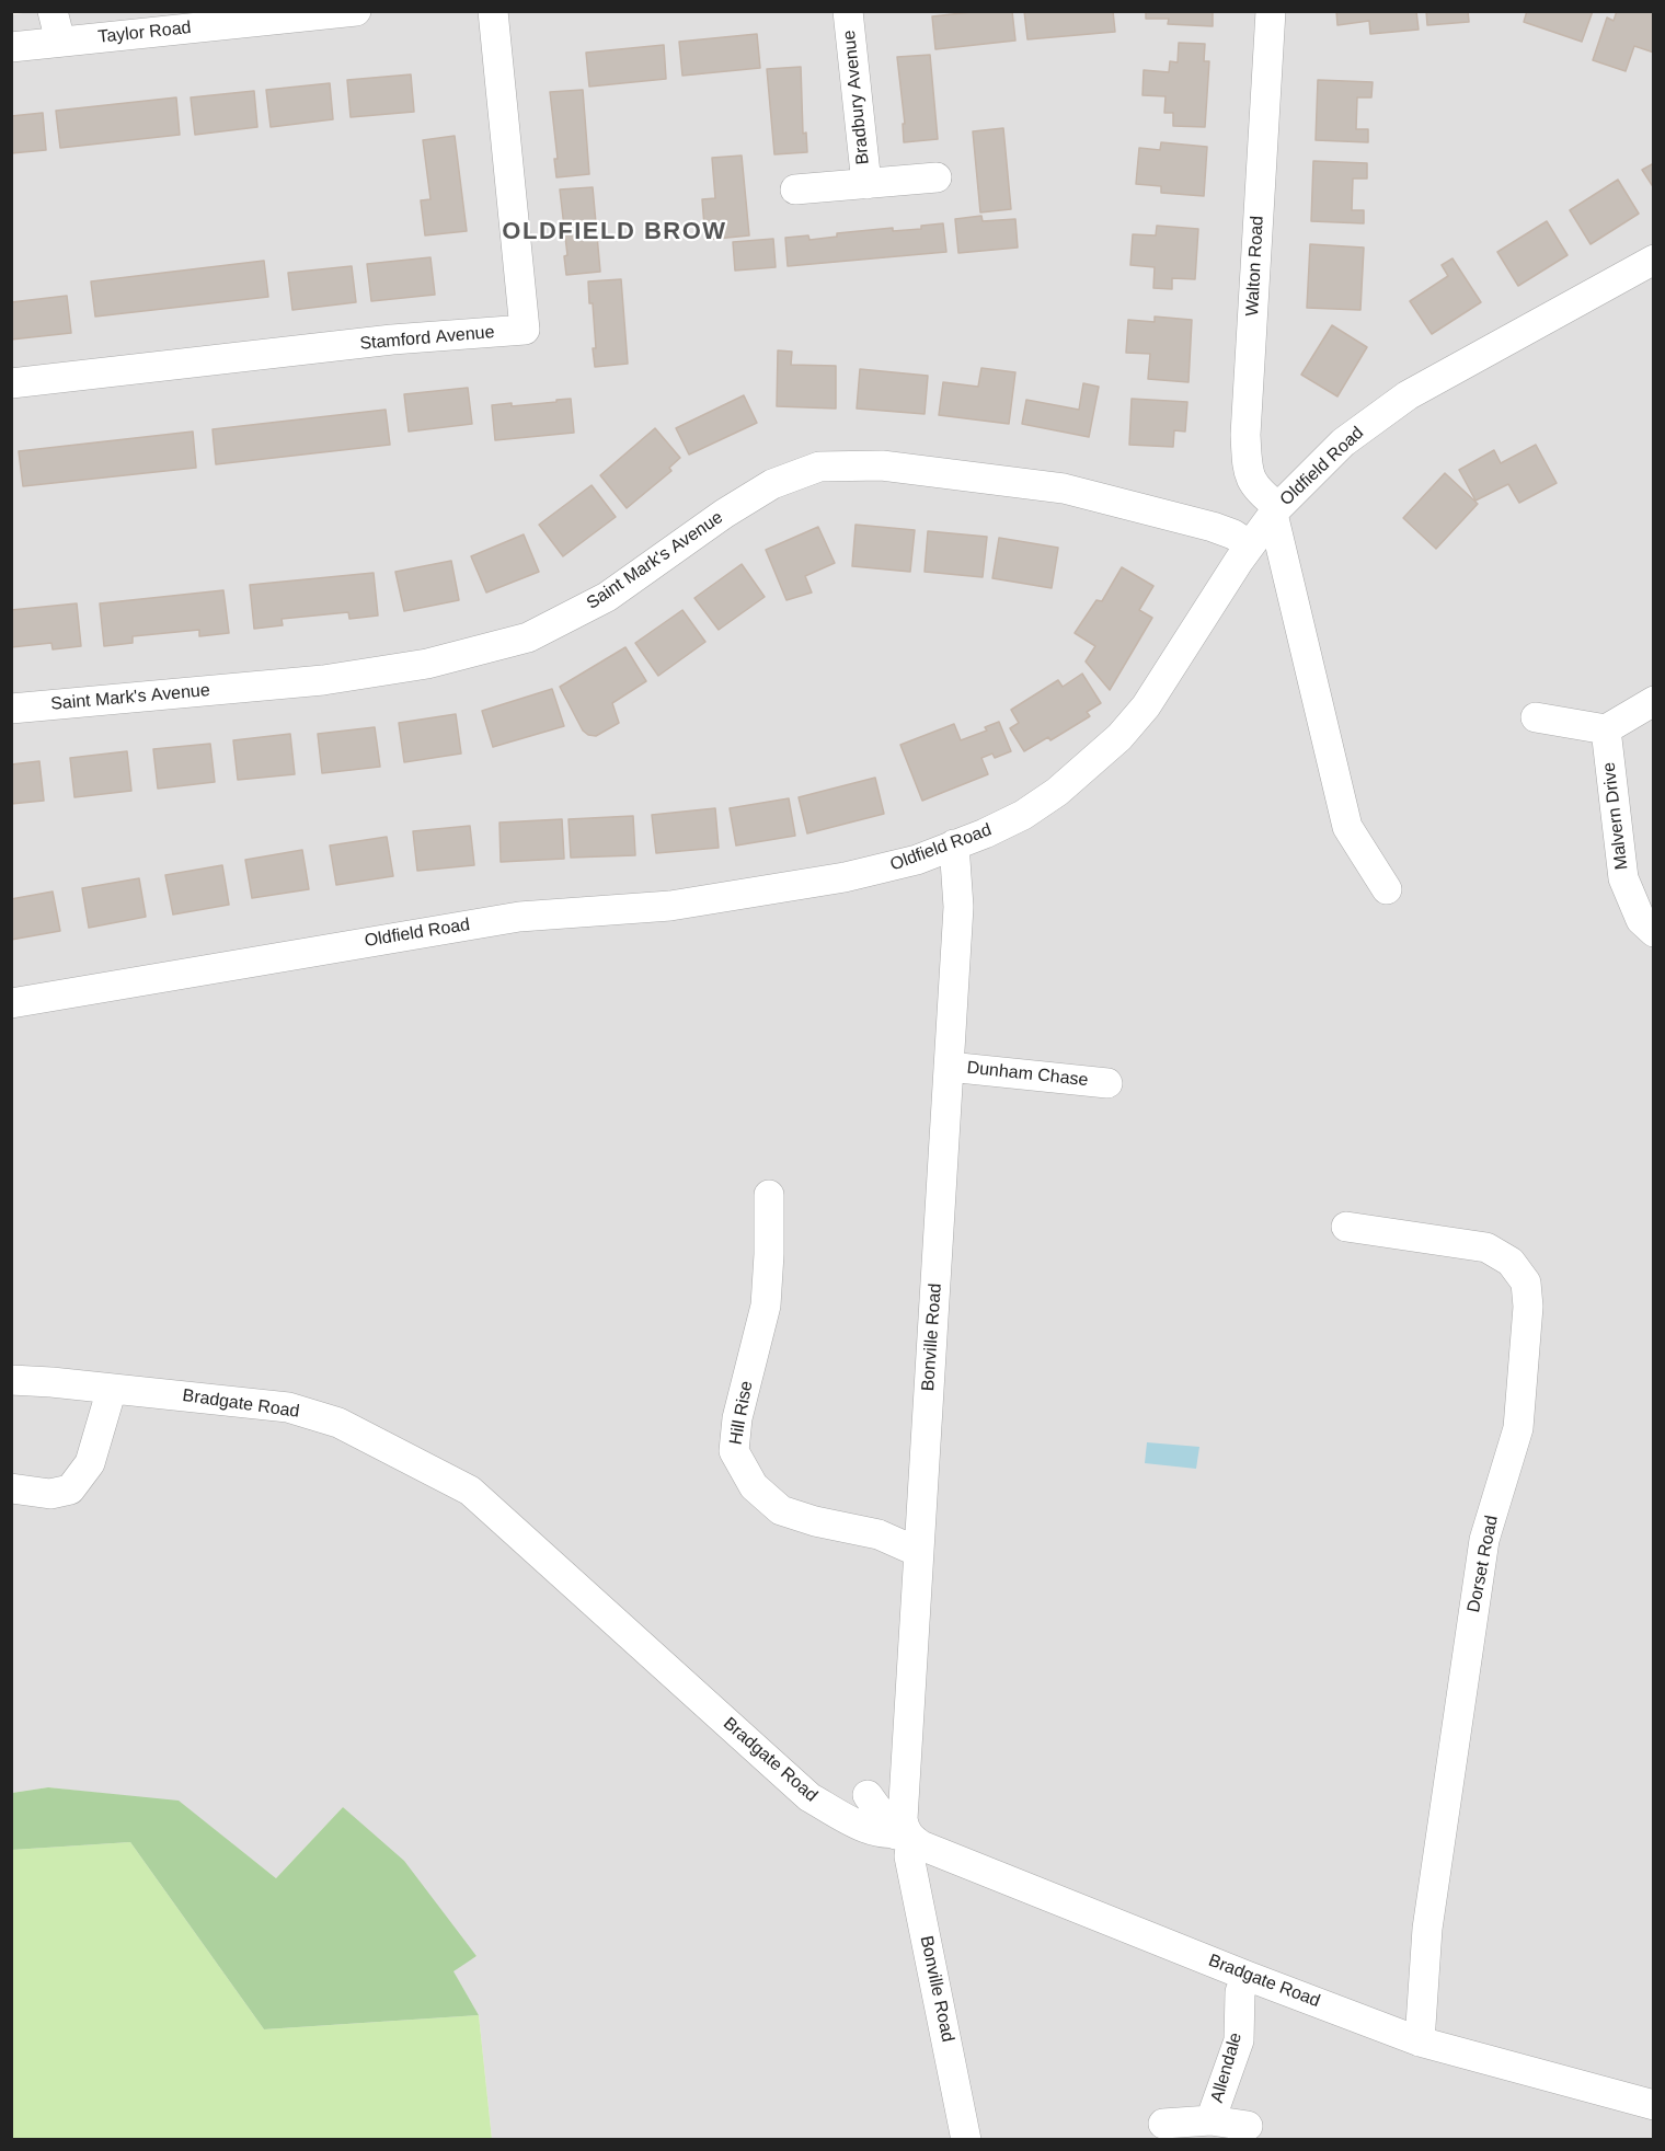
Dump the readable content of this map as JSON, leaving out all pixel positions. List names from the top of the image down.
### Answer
{
  "streets": {
    "street": [
      "Taylor Road",
      "Bradbury Avenue",
      "Walton Road",
      "Stamford Avenue",
      "Oldfield Road",
      "Saint Mark's Avenue",
      "Malvern Drive",
      "Dunham Chase",
      "Bonville Road",
      "Bradgate Road",
      "Hill Rise",
      "Dorset Road",
      "Allendale"
    ]
  },
  "crossings": [
    ["Walton Road", "Oldfield Road"],
    ["Oldfield Road", "Saint Mark's Avenue"],
    ["Oldfield Road", "Bonville Road"],
    ["Dunham Chase", "Bonville Road"],
    ["Bonville Road", "Bradgate Road"],
    ["Bonville Road", "Hill Rise"],
    ["Bradgate Road", "Dorset Road"],
    ["Bradgate Road", "Allendale"]
  ],
  "districts": ["OLDFIELD BROW"]
}
